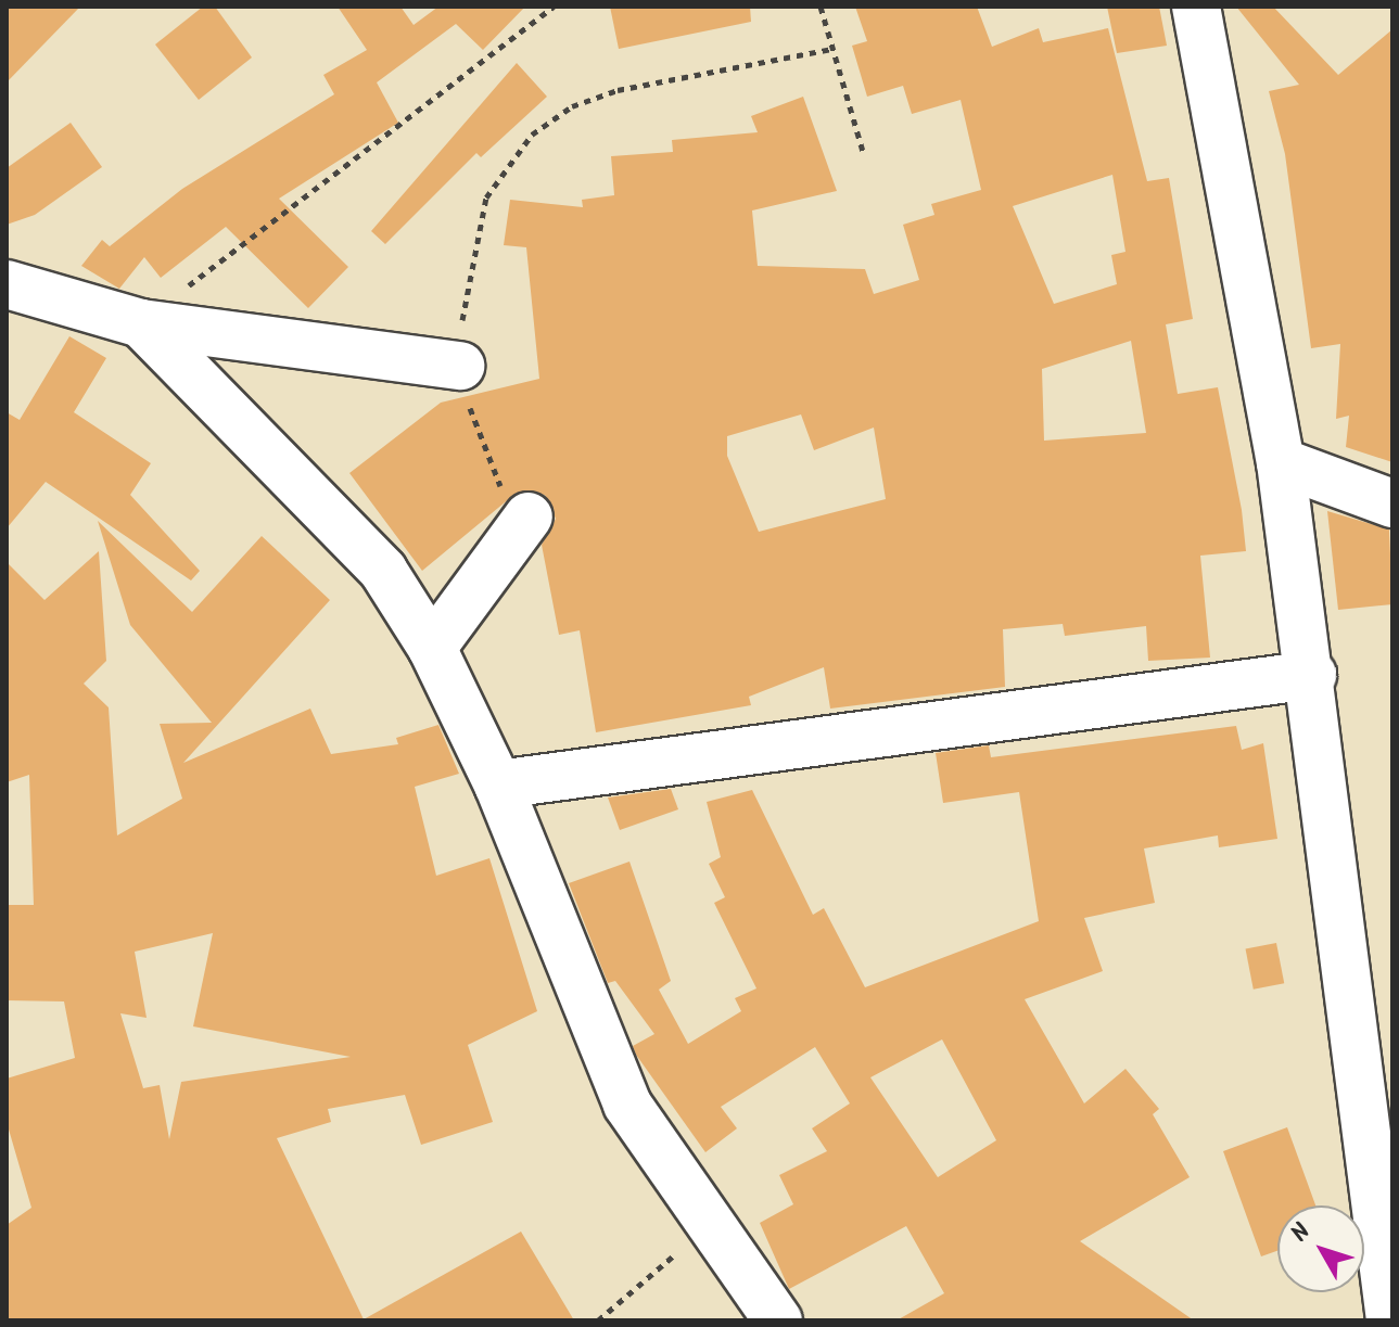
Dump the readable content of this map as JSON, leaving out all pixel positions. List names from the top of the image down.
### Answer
{
  "north": "top left"
}
